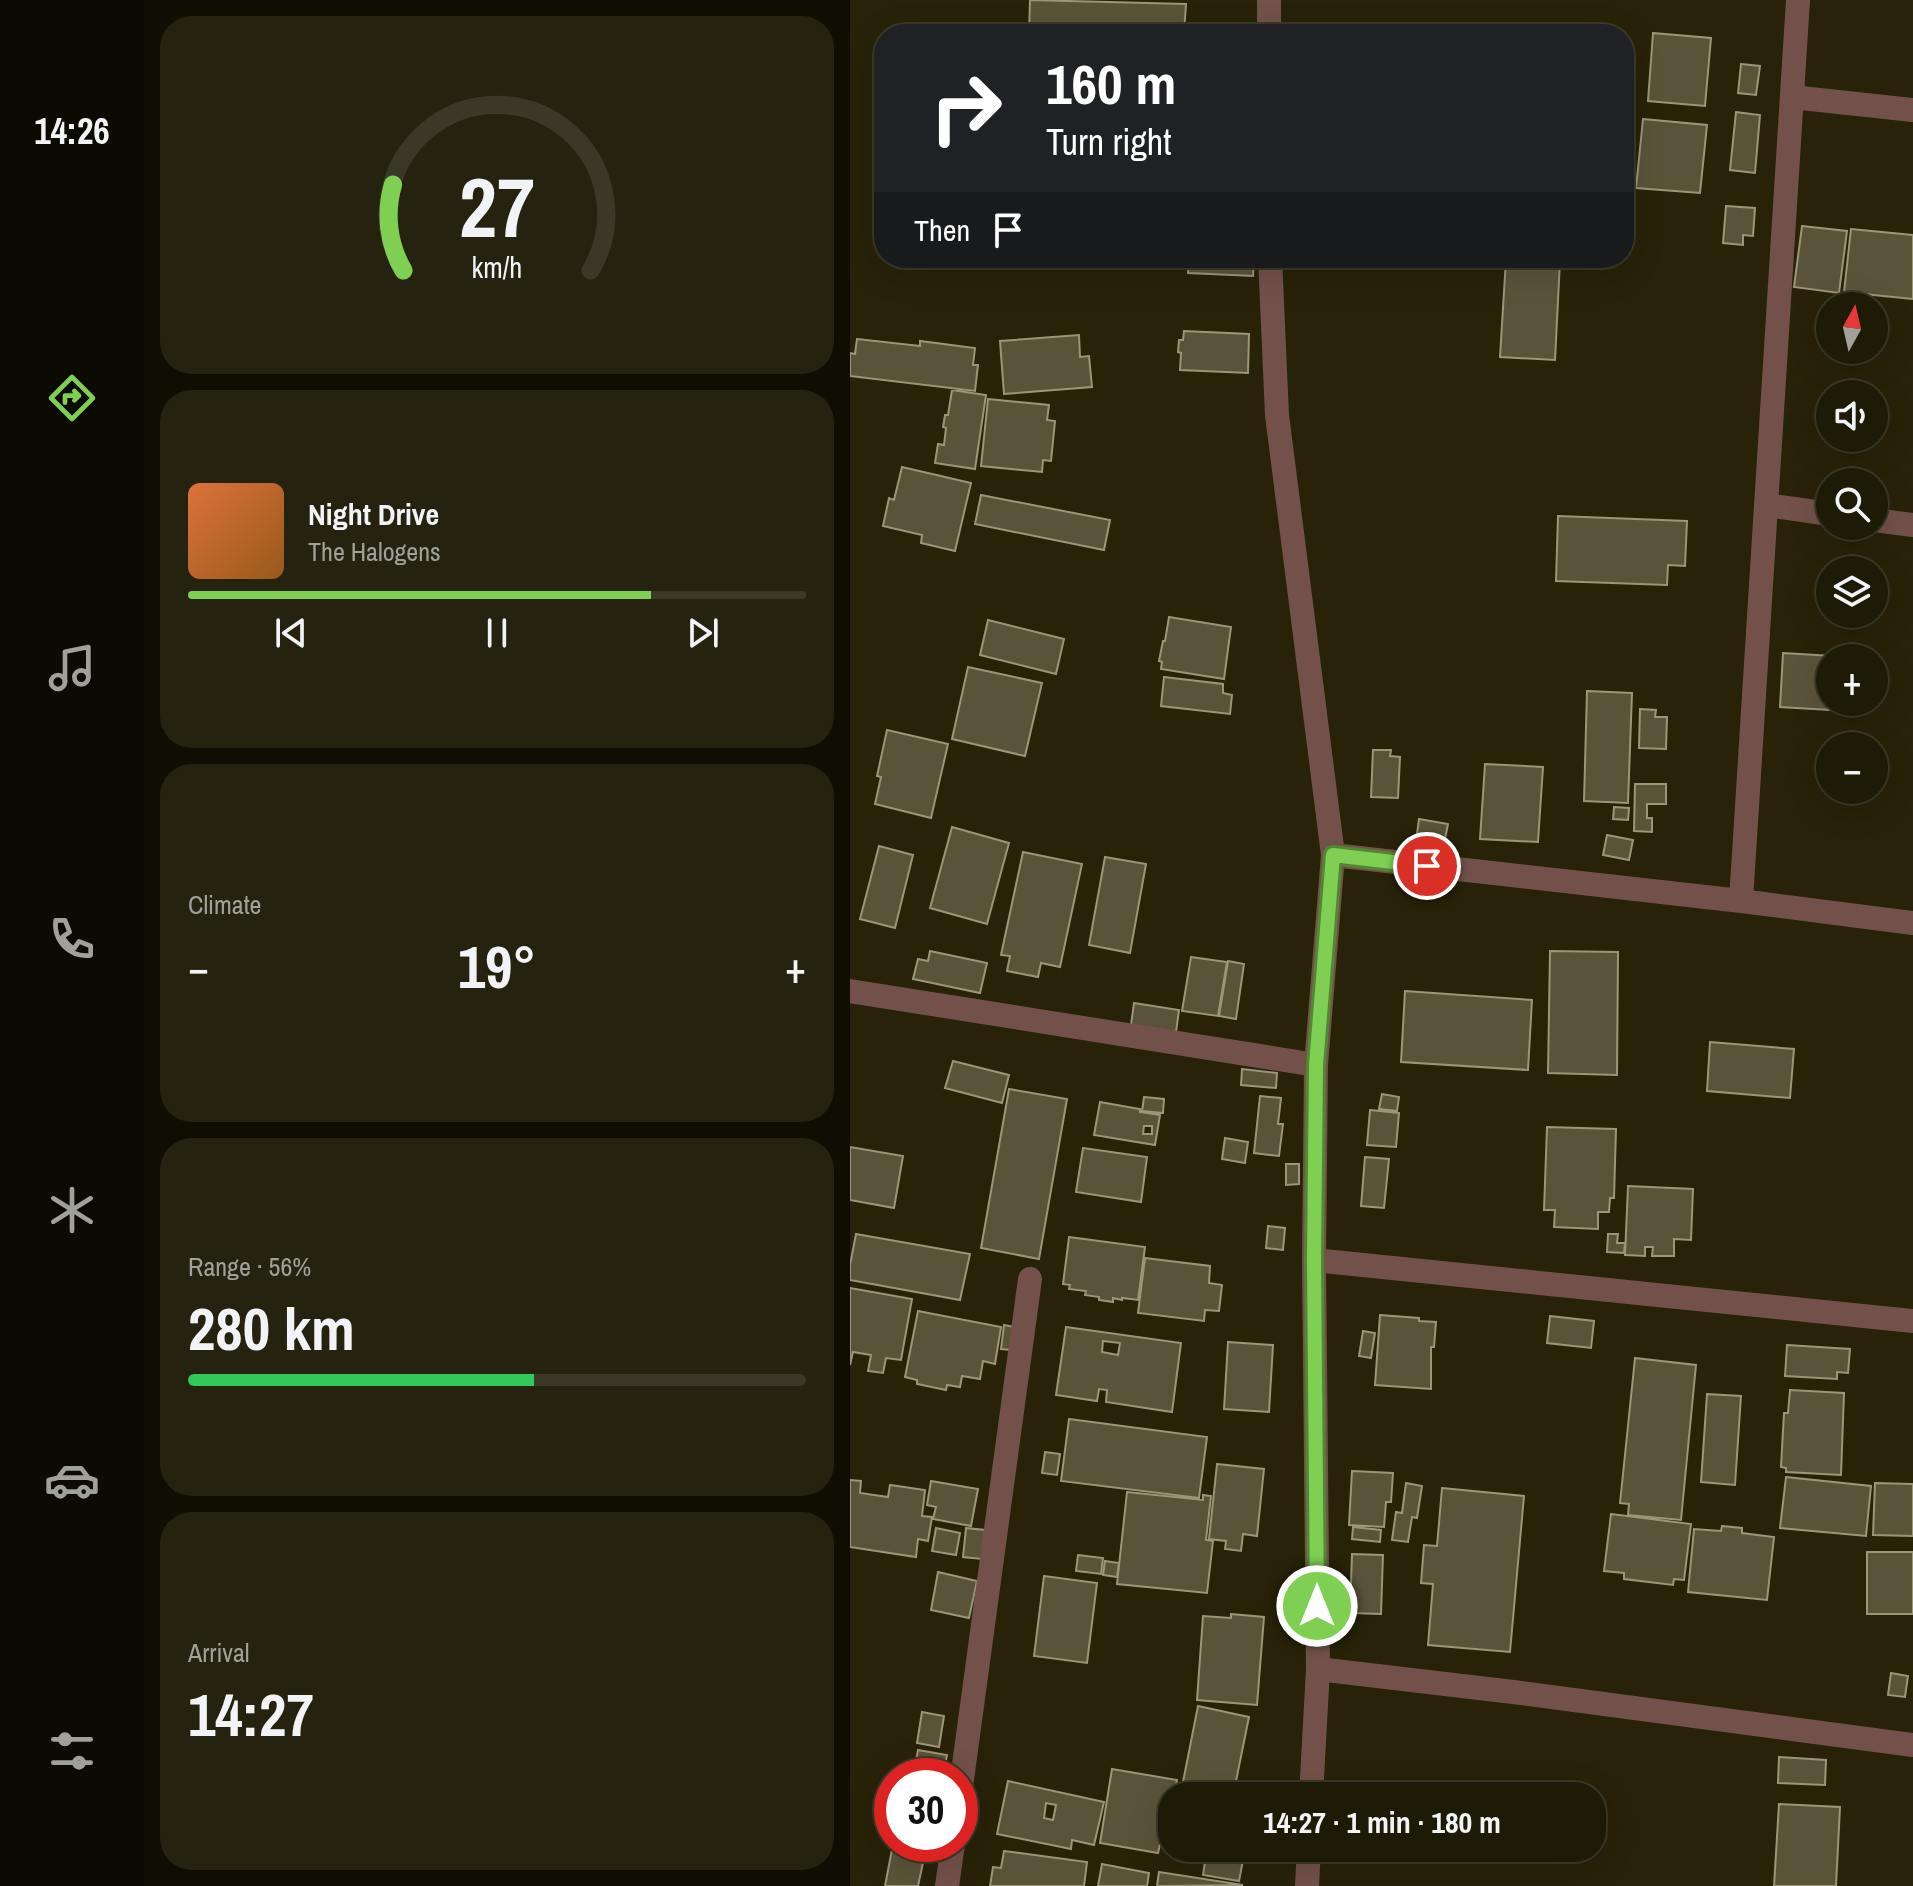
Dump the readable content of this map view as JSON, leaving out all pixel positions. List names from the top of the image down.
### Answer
{
  "north": "top",
  "page": {
    "tabs": "14:26",
    "turn": ["160 m", "Turn right"],
    "then": "Then",
    "map_buttons": ["+", "−"],
    "song": ["Night Drive", "The Halogens"],
    "tile": [
      "Climate",
      ["Range · 56%", "280 km"],
      ["Arrival", "14:27"]
    ],
    "heat": ["−", "19°", "+"],
    "limit": "30",
    "trip": "14:27 · 1 min · 180 m",
    "gauge": ["27", "km/h"]
  }
}
